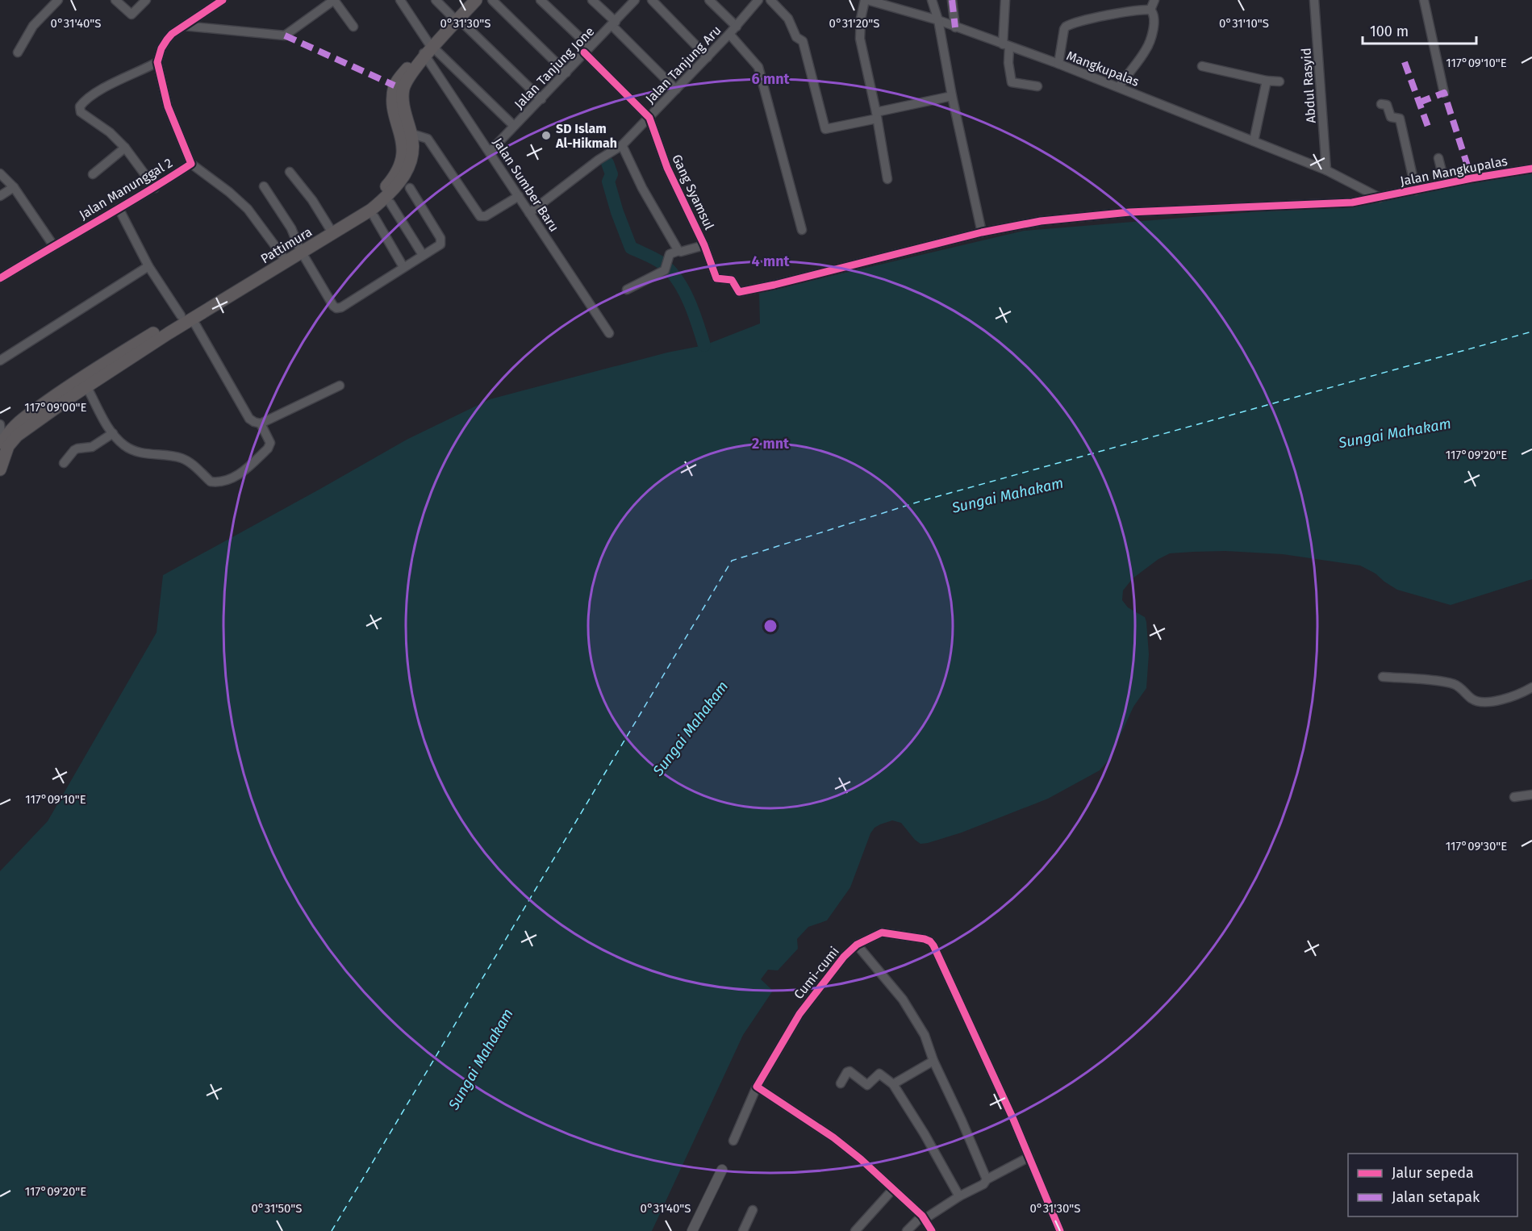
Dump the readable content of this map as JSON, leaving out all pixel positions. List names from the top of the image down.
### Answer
{
  "streets": {
    "main road": ["Pattimura"],
    "street": [
      "Jalan Tanjung Aru",
      "Jalan Tanjung Jone",
      "Mangkupalas",
      "Abdul Rasyid",
      "Jalan Mangkupalas",
      "Jalan Sumber Baru",
      "Jalan Manunggal 2",
      "Gang Syamsul",
      "Cumi-cumi"
    ]
  },
  "crossings": [
    ["Jalan Tanjung Aru", "Jalan Sumber Baru"],
    ["Jalan Tanjung Aru", "Gang Syamsul"],
    ["Jalan Tanjung Jone", "Jalan Sumber Baru"],
    ["Mangkupalas", "Abdul Rasyid"],
    ["Mangkupalas", "Jalan Mangkupalas"],
    ["Jalan Mangkupalas", "Gang Syamsul"],
    ["Jalan Sumber Baru", "Pattimura"]
  ],
  "water": ["Sungai Mahakam"],
  "places": ["SD Islam Al-Hikmah"],
  "legend": ["Jalur sepeda", "Jalan setapak"],
  "scale_bar": "100 m",
  "coordinates": [
    "0°31'40\"S",
    "0°31'30\"S",
    "0°31'20\"S",
    "0°31'10\"S",
    "117°09'10\"E",
    "117°09'00\"E",
    "117°09'20\"E",
    "117°09'30\"E",
    "0°31'50\"S"
  ],
  "rings": ["6 mnt", "4 mnt", "2 mnt"]
}
